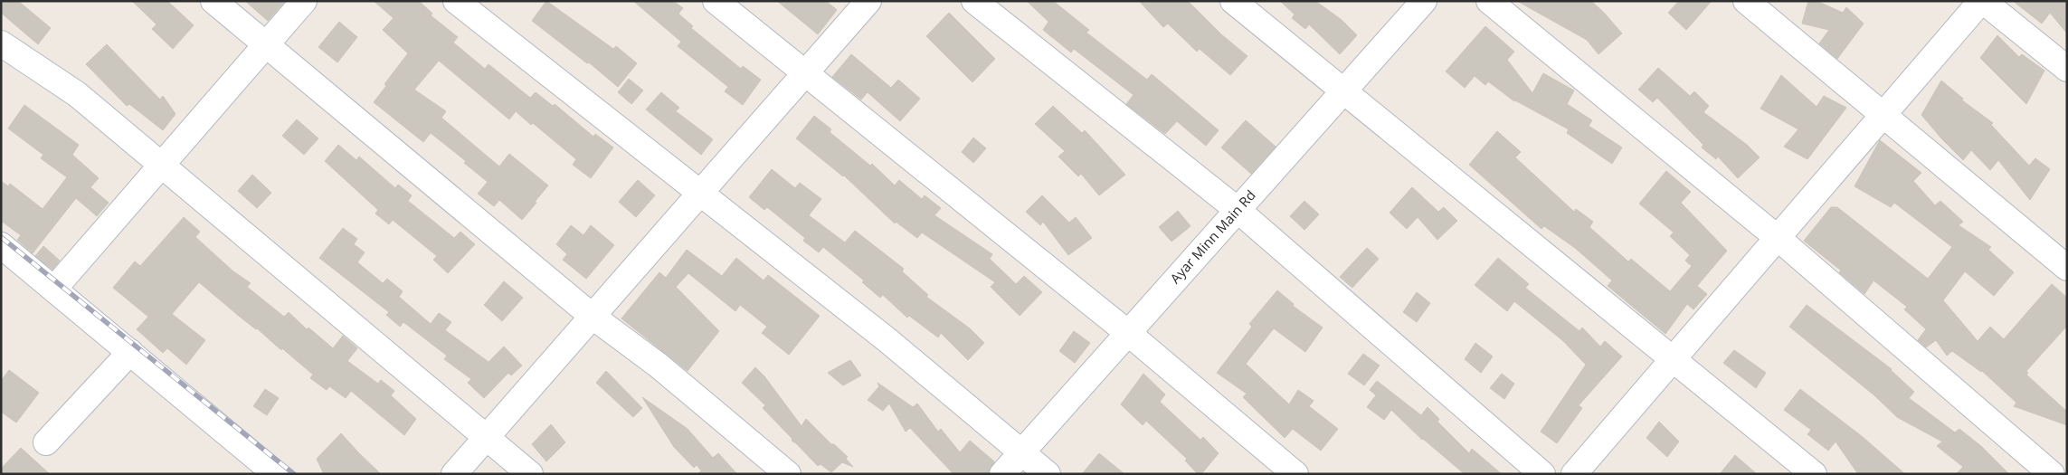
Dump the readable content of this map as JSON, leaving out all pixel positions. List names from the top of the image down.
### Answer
{
  "streets": {
    "street": ["Ayar Minn Main Rd"]
  }
}
